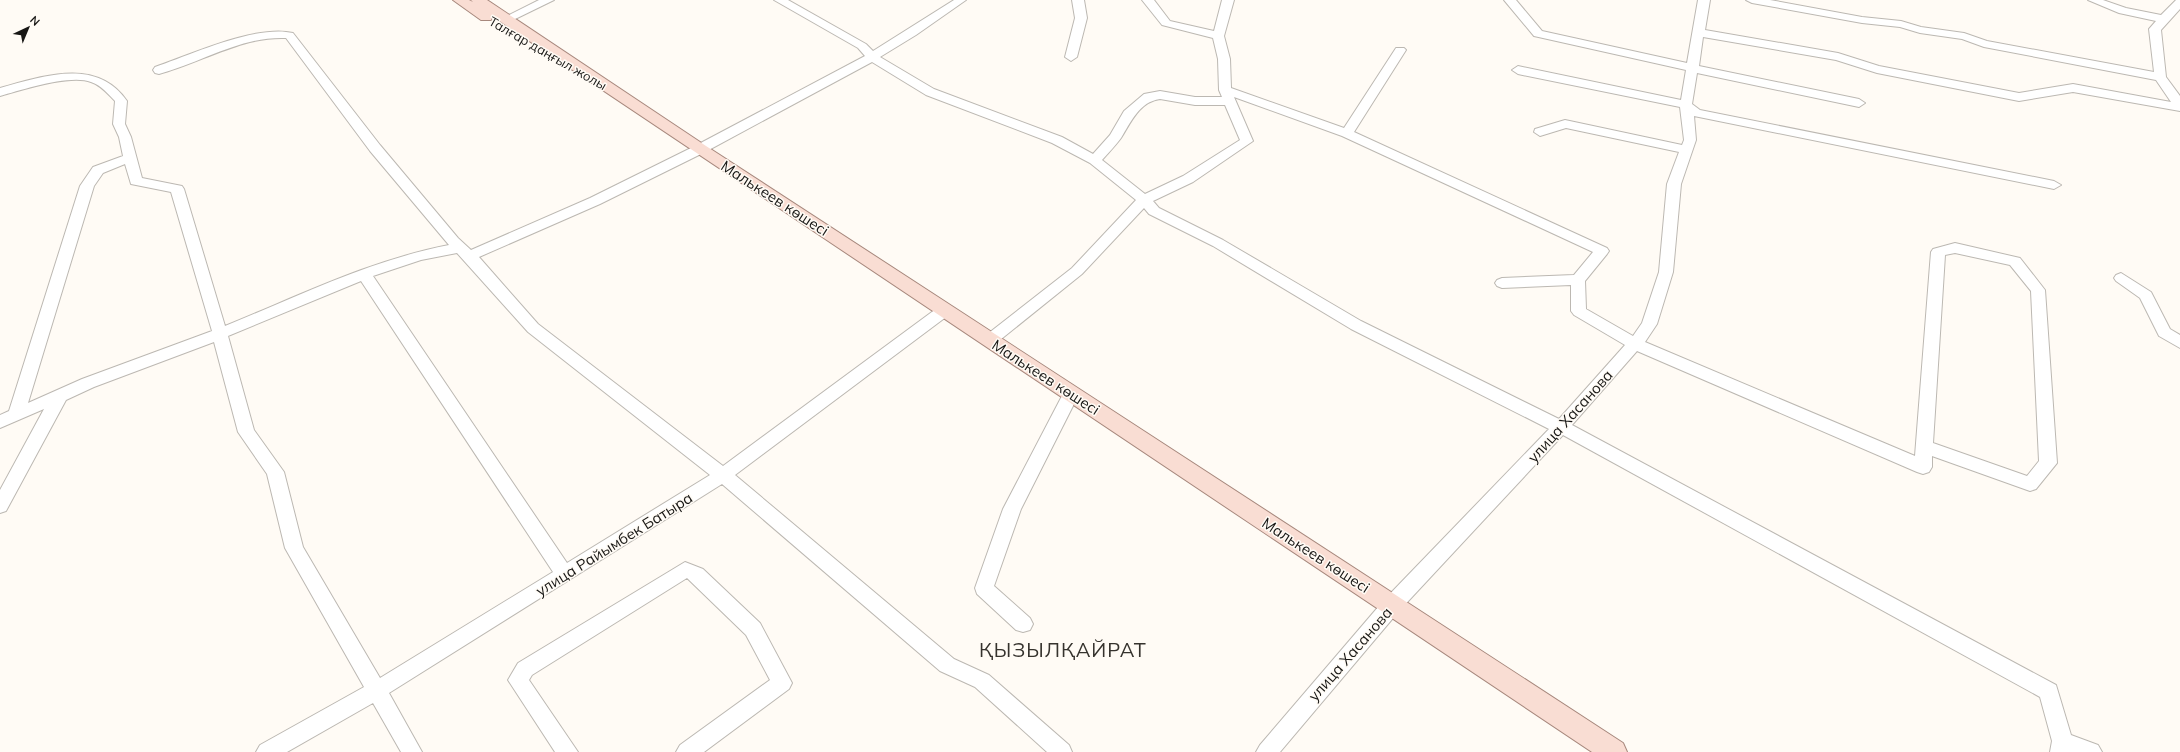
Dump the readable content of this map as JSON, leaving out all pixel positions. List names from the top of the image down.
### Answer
{
  "streets": {
    "main road": ["Талғар даңғыл жолы", "Малькеев көшесі"],
    "street": ["улица Хасанова", "улица Райымбек Батыра"]
  },
  "crossings": [
    ["Талғар даңғыл жолы", "Малькеев көшесі"],
    ["Малькеев көшесі", "улица Хасанова"],
    ["Малькеев көшесі", "улица Райымбек Батыра"]
  ],
  "districts": ["ҚЫЗЫЛҚАЙРАТ"],
  "north": "top right"
}
